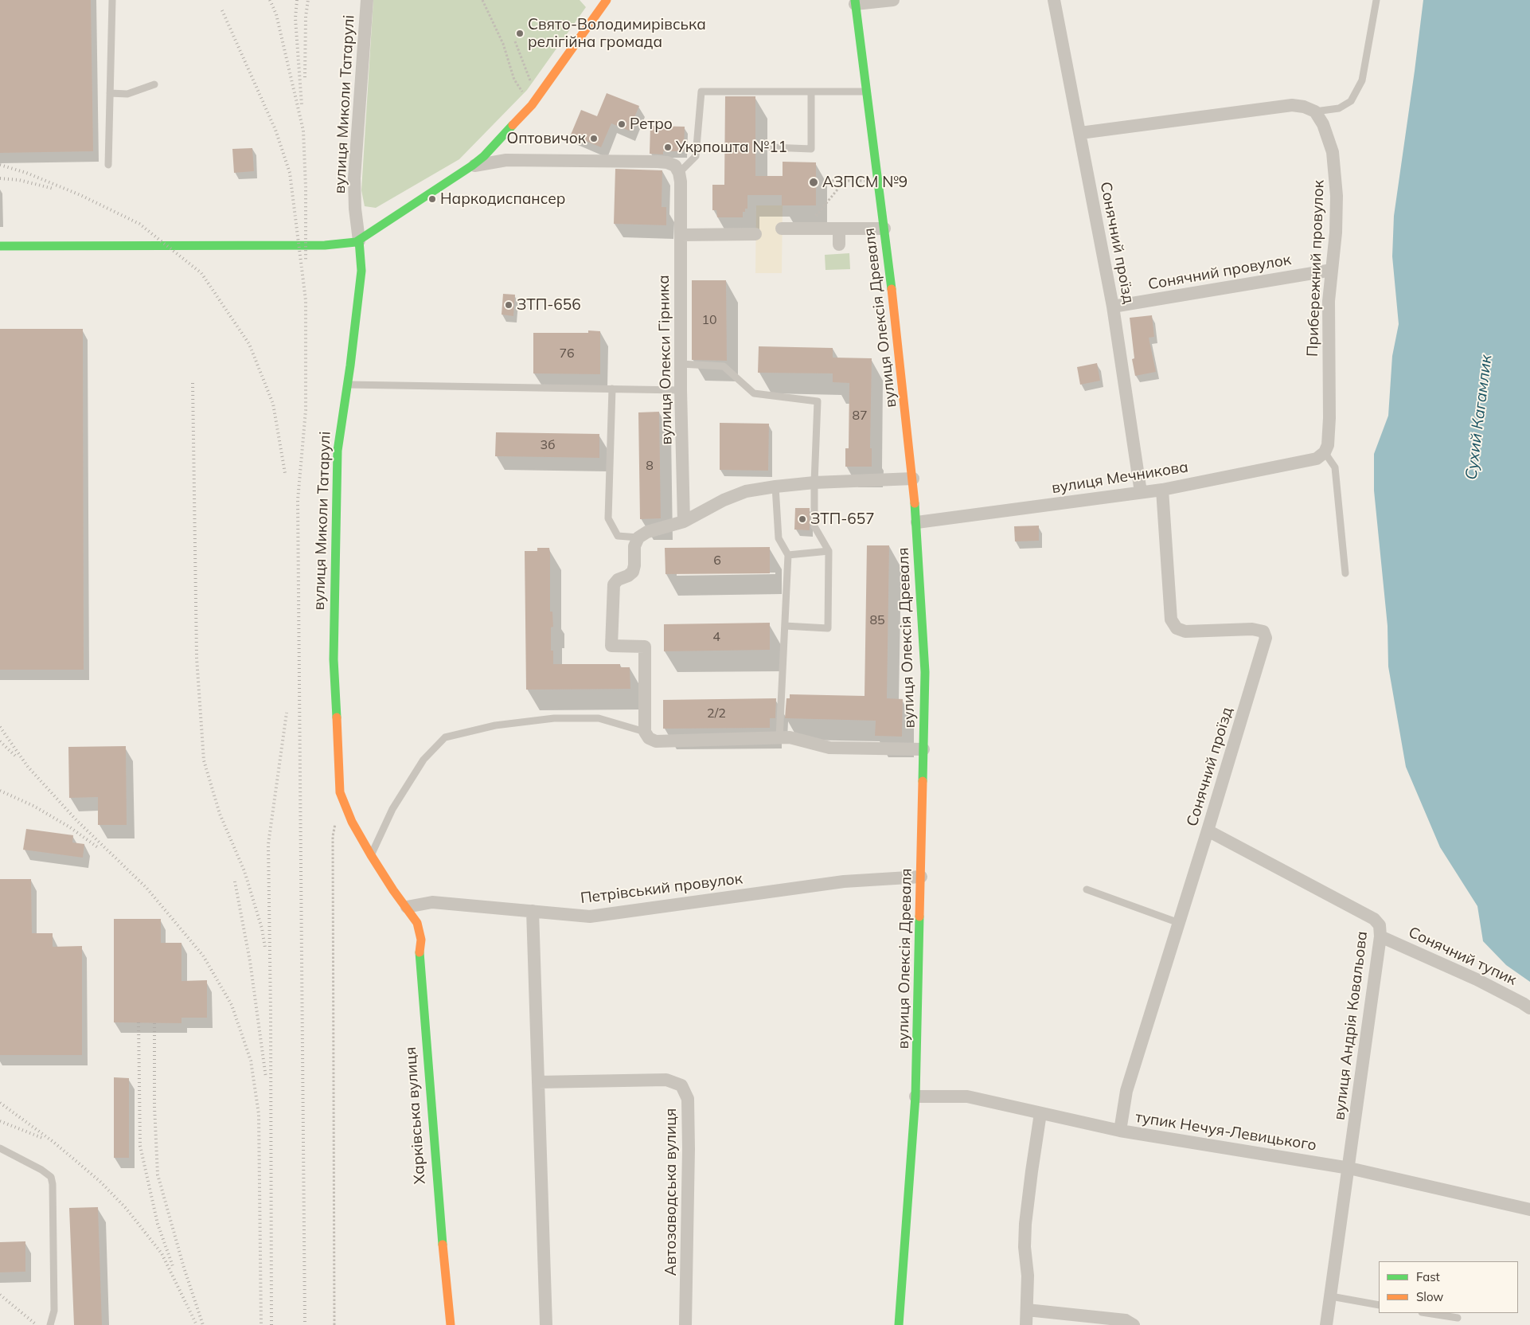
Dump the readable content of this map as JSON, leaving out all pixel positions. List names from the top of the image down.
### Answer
{
  "streets": {
    "street": [
      "вулиця Миколи Татарулі",
      "Сонячний проїзд",
      "Прибережний провулок",
      "Сонячний провулок",
      "вулиця Олексія Древаля",
      "вулиця Олекси Гірника",
      "вулиця Мечникова",
      "Петрівський провулок",
      "Сонячний тупик",
      "вулиця Андрія Ковальова",
      "Харківська вулиця",
      "тупик Нечуя-Левицького",
      "Автозаводська вулиця"
    ]
  },
  "crossings": [
    ["вулиця Миколи Татарулі", "Петрівський провулок"],
    ["вулиця Миколи Татарулі", "Харківська вулиця"],
    ["Сонячний проїзд", "Сонячний провулок"],
    ["Сонячний проїзд", "вулиця Мечникова"],
    ["Сонячний проїзд", "вулиця Андрія Ковальова"],
    ["Сонячний проїзд", "тупик Нечуя-Левицького"],
    ["Прибережний провулок", "Сонячний провулок"],
    ["Прибережний провулок", "вулиця Мечникова"],
    ["вулиця Олексія Древаля", "вулиця Мечникова"],
    ["вулиця Олексія Древаля", "Петрівський провулок"],
    ["вулиця Олексія Древаля", "тупик Нечуя-Левицького"],
    ["Петрівський провулок", "Харківська вулиця"],
    ["Сонячний тупик", "вулиця Андрія Ковальова"],
    ["вулиця Андрія Ковальова", "тупик Нечуя-Левицького"]
  ],
  "water": ["Сухий Кагамлик"],
  "places": [
    "Свято-Володимирівська релігійна громада",
    "Ретро",
    "Оптовичок",
    "Укрпошта №11",
    "АЗПСМ №9",
    "Наркодиспансер",
    "ЗТП-656",
    "ЗТП-657"
  ],
  "house_numbers": [
    "10",
    "76",
    "87",
    "3б",
    "8",
    "6",
    "85",
    "4",
    "2/2"
  ],
  "legend": ["Fast", "Slow"]
}
